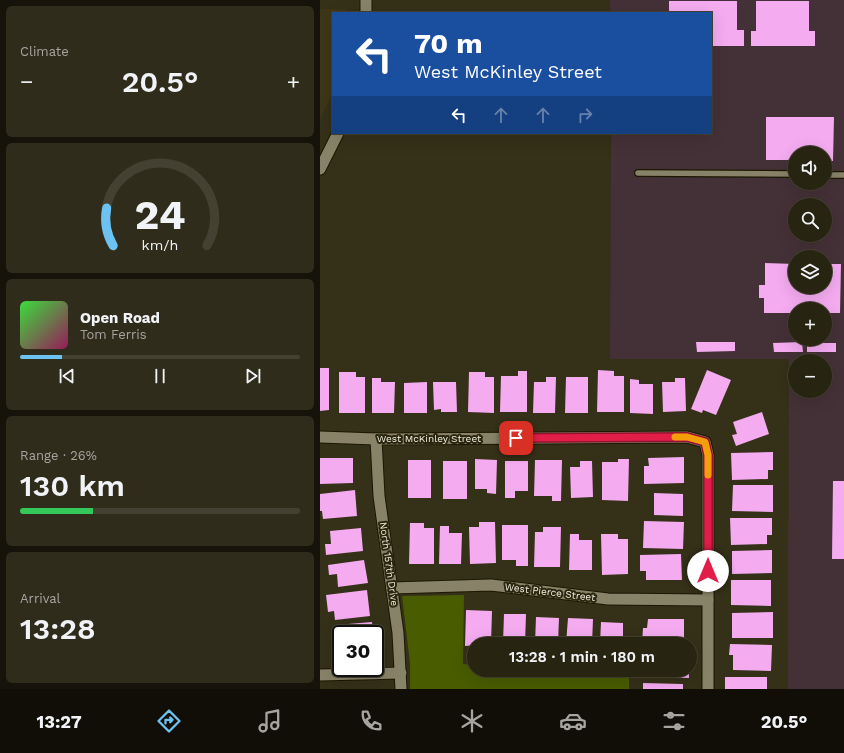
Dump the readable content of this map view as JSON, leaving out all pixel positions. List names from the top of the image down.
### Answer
{
  "streets": {
    "street": ["West McKinley Street", "North 157th Drive", "West Pierce Street"]
  },
  "crossings": [
    ["West McKinley Street", "North 157th Drive"],
    ["West McKinley Street", "West Pierce Street"],
    ["North 157th Drive", "West Pierce Street"]
  ],
  "page": {
    "tile": [
      "Climate",
      ["Range · 26%", "130 km"],
      ["Arrival", "13:28"]
    ],
    "turn": ["70 m", "West McKinley Street"],
    "heat": ["−", "20.5°", "+"],
    "map_buttons": ["+", "−"],
    "song": ["Open Road", "Tom Ferris"],
    "limit": "30",
    "trip": "13:28 · 1 min · 180 m",
    "tabs": ["13:27", "20.5°"],
    "gauge": ["24", "km/h"]
  }
}
